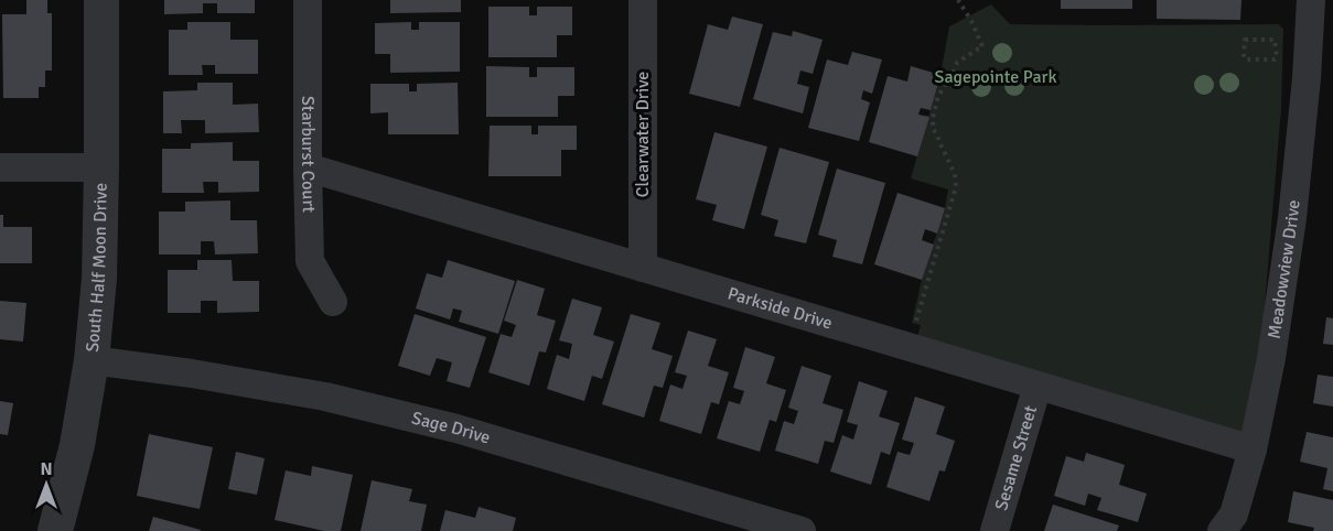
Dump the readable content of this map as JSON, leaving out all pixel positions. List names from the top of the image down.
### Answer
{
  "streets": {
    "street": [
      "Clearwater Drive",
      "Starburst Court",
      "South Half Moon Drive",
      "Meadowview Drive",
      "Parkside Drive",
      "Sage Drive",
      "Sesame Street"
    ]
  },
  "crossings": [
    ["Clearwater Drive", "Parkside Drive"],
    ["Starburst Court", "Parkside Drive"],
    ["South Half Moon Drive", "Sage Drive"],
    ["Meadowview Drive", "Parkside Drive"],
    ["Parkside Drive", "Sesame Street"]
  ],
  "parks": ["Sagepointe Park"],
  "north": "top"
}
